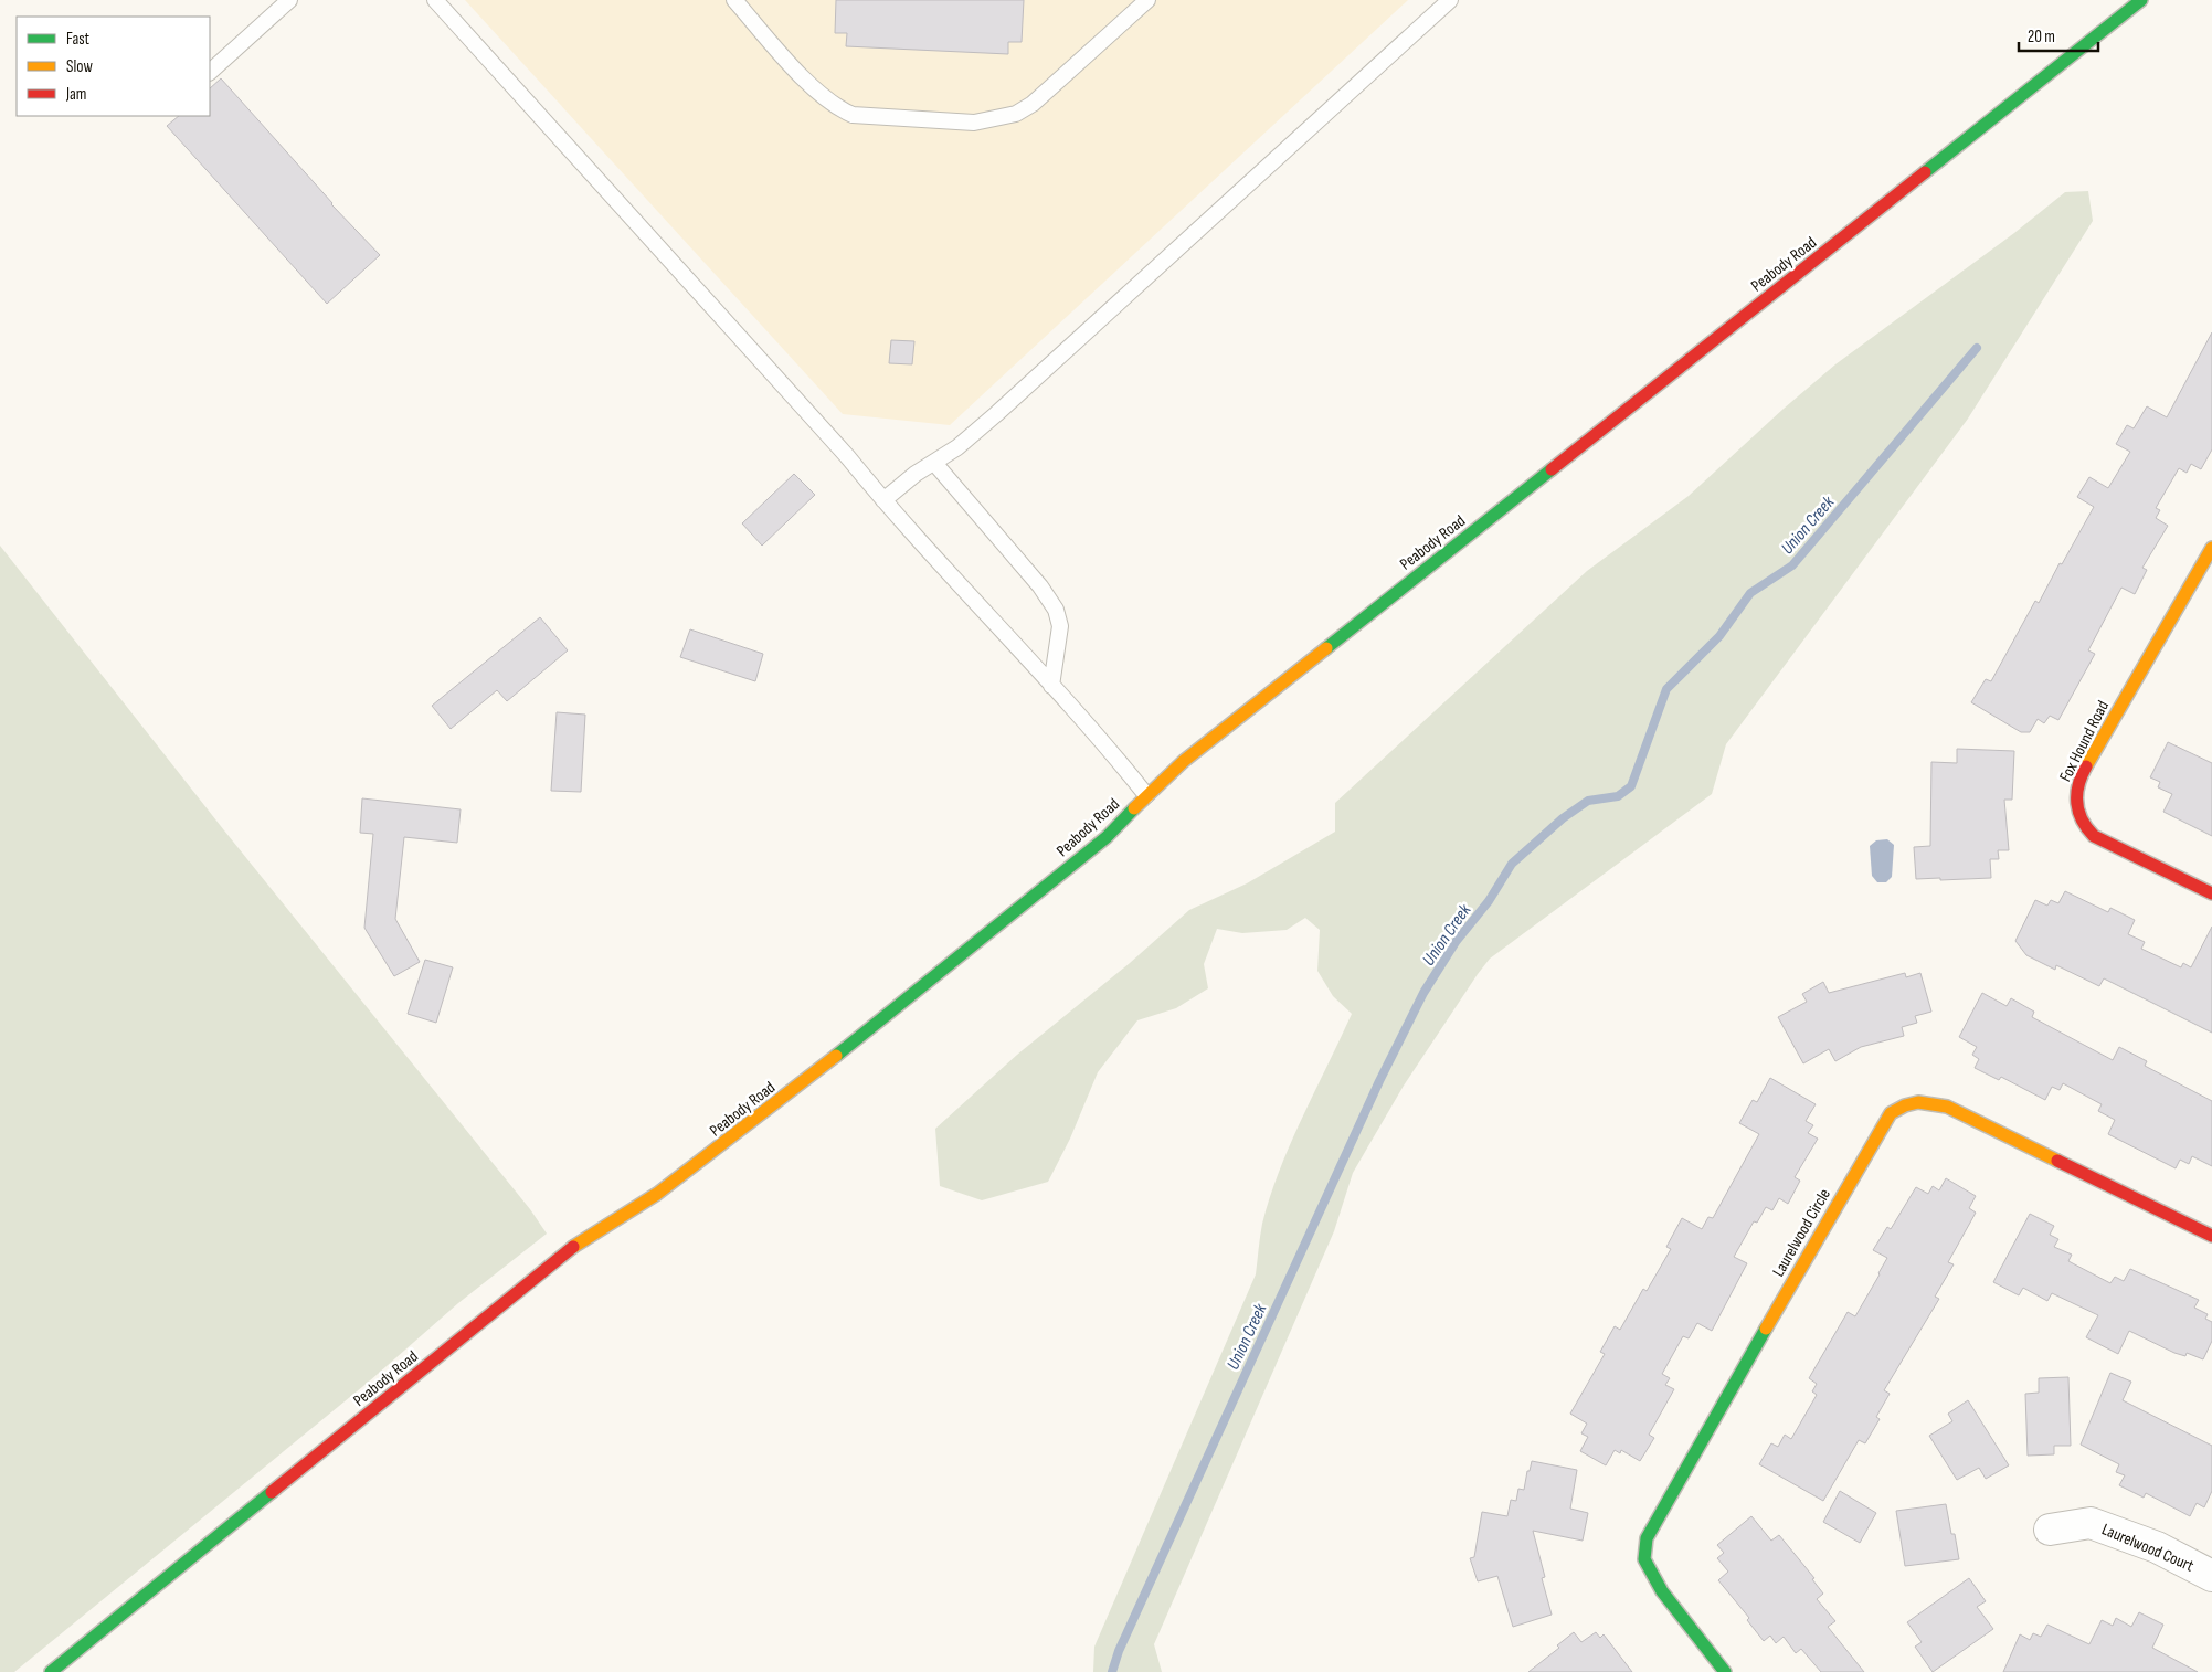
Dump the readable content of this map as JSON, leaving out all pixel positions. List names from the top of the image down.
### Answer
{
  "streets": {
    "main road": ["Peabody Road", "Fox Hound Road", "Laurelwood Circle"],
    "street": ["Laurelwood Court"]
  },
  "water": ["Union Creek"],
  "legend": ["Fast", "Slow", "Jam"],
  "scale_bar": "20 m"
}
